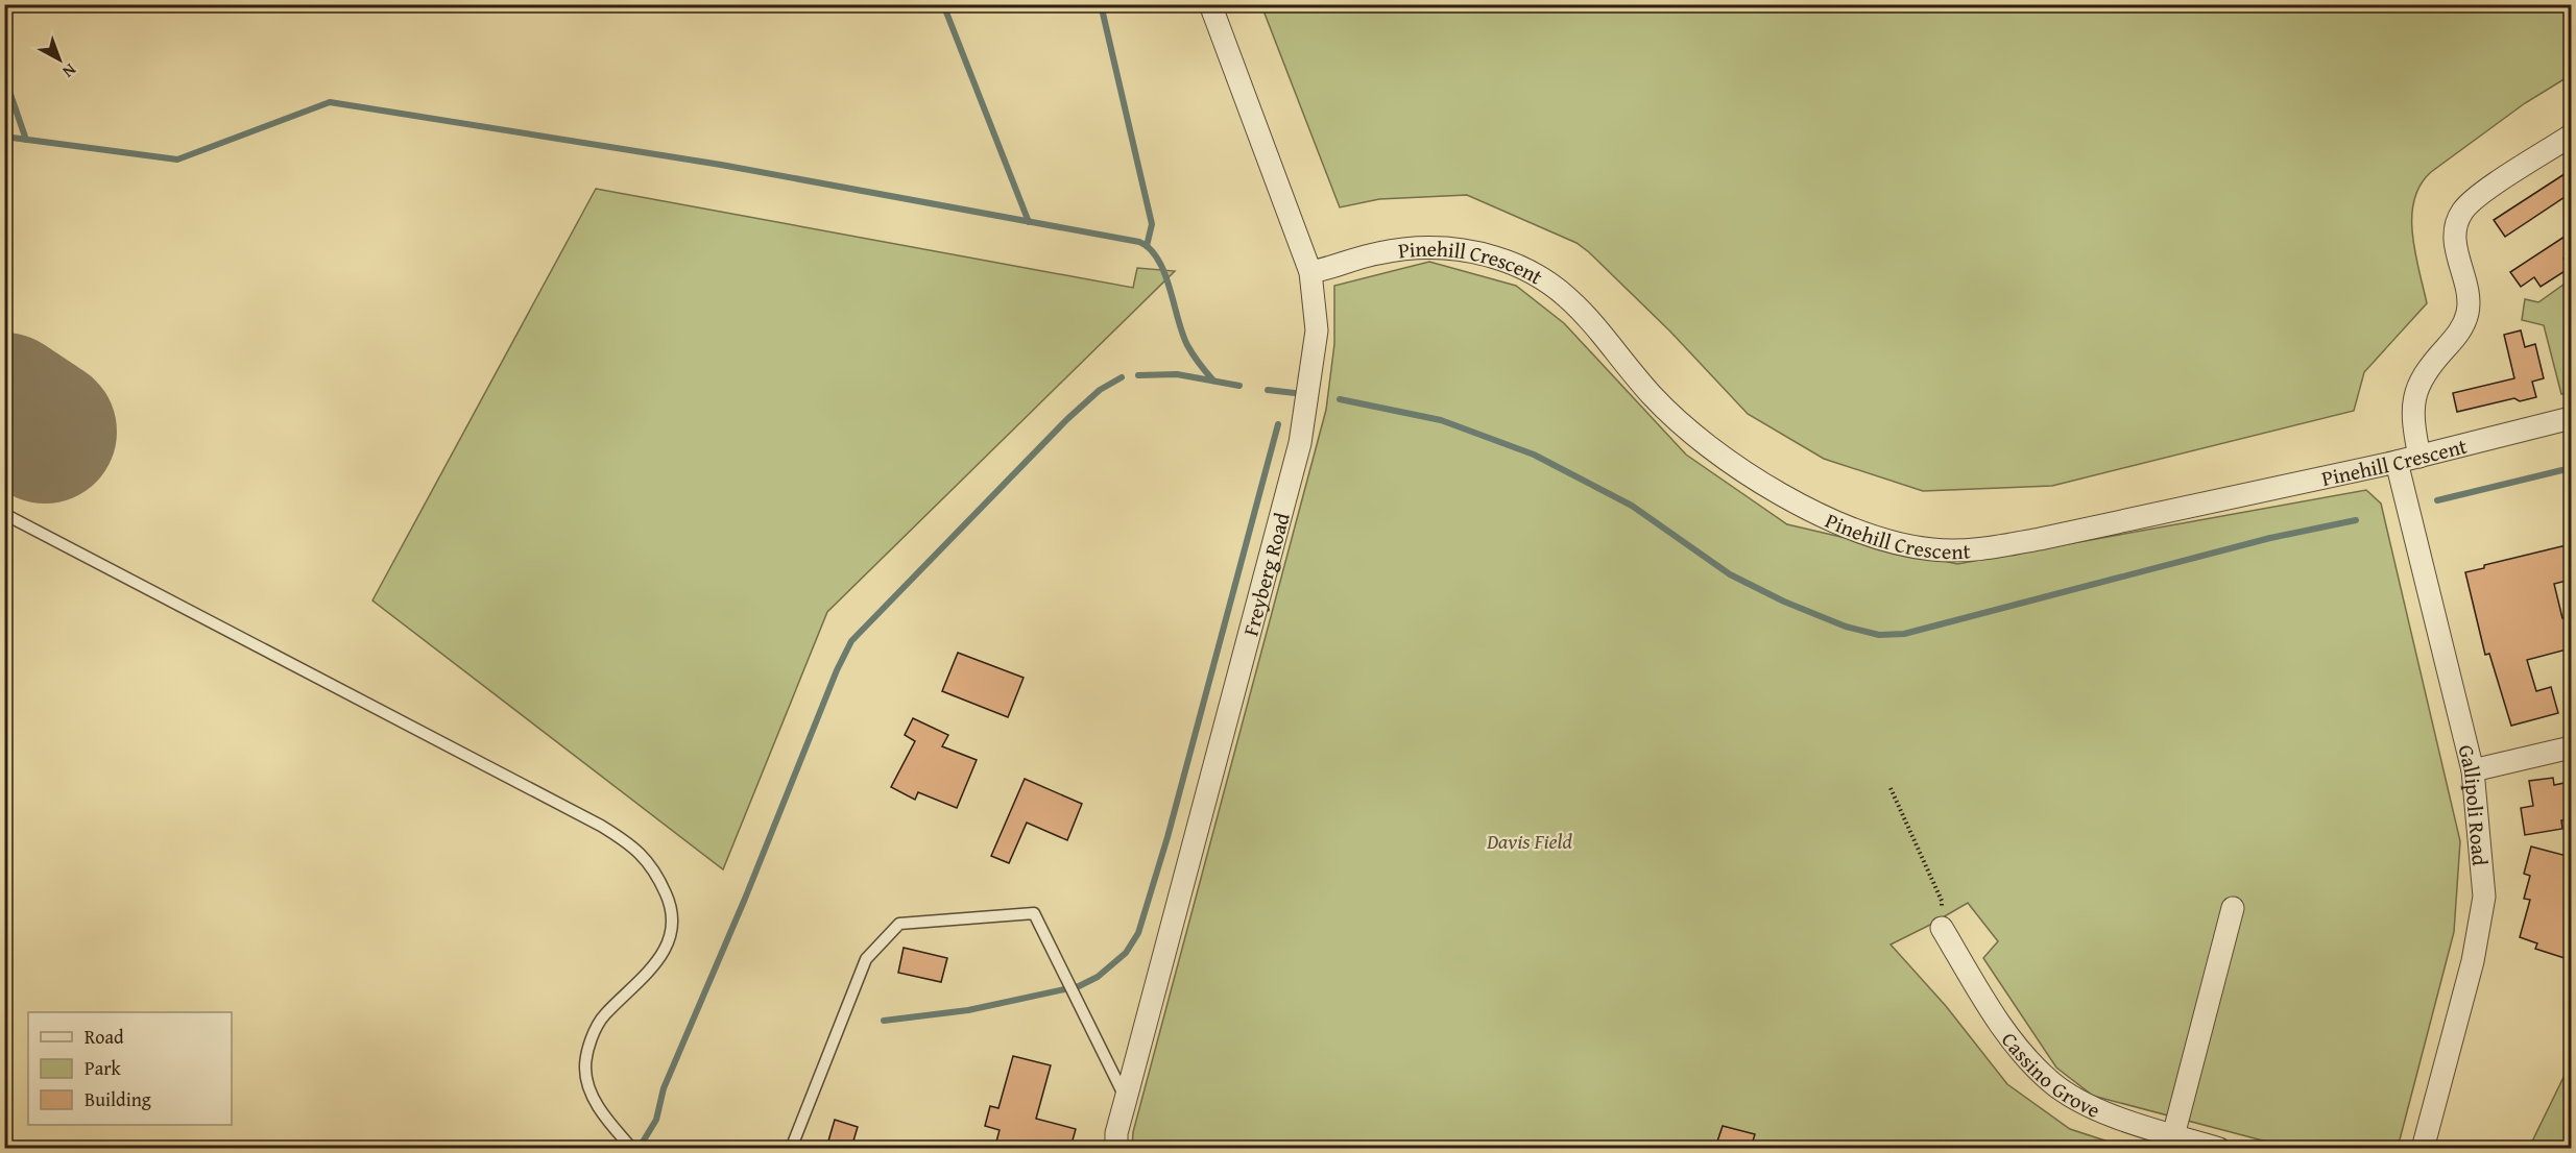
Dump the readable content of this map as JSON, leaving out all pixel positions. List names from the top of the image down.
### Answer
{
  "streets": {
    "street": [
      "Pinehill Crescent",
      "Freyberg Road",
      "Gallipoli Road",
      "Cassino Grove"
    ]
  },
  "crossings": [
    ["Pinehill Crescent", "Freyberg Road"],
    ["Pinehill Crescent", "Gallipoli Road"]
  ],
  "parks": ["Davis Field"],
  "legend": ["Road", "Park", "Building"],
  "north": "bottom right"
}
